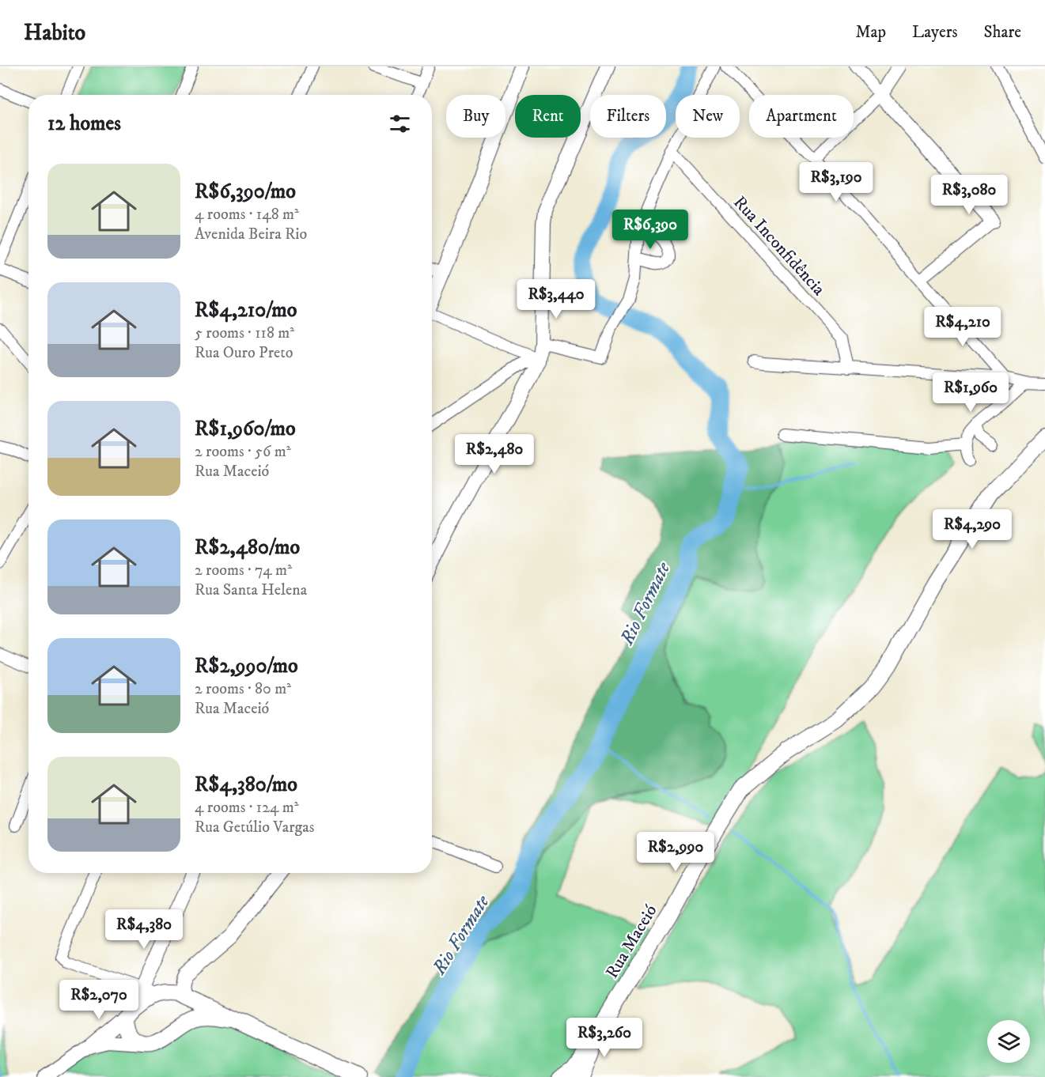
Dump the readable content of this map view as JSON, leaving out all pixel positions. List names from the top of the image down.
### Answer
{
  "streets": {
    "main road": ["Rua Maceió"],
    "street": ["Rua Inconfidência"]
  },
  "water": ["Rio Formate"],
  "page": {
    "header": "Habito",
    "nav": ["Map", "Layers", "Share"],
    "chip": [
      "Buy",
      "Rent",
      "Filters",
      "New",
      "Apartment"
    ],
    "heading": "12 homes",
    "list": [
      {
        "name": "R$6,390/mo",
        "note": "4 rooms · 148 m² · Avenida Beira Rio"
      },
      {
        "name": "R$4,210/mo",
        "note": "5 rooms · 118 m² · Rua Ouro Preto"
      },
      {
        "name": "R$1,960/mo",
        "note": "2 rooms · 56 m² · Rua Maceió"
      },
      {
        "name": "R$2,480/mo",
        "note": "2 rooms · 74 m² · Rua Santa Helena"
      },
      {
        "name": "R$2,990/mo",
        "note": "2 rooms · 80 m² · Rua Maceió"
      },
      {
        "name": "R$4,380/mo",
        "note": "4 rooms · 124 m² · Rua Getúlio Vargas"
      }
    ],
    "price": [
      "R$3,190",
      "R$3,080",
      "R$6,390",
      "R$3,440",
      "R$4,210",
      "R$1,960",
      "R$2,480",
      "R$4,290",
      "R$2,990",
      "R$4,380",
      "R$2,070",
      "R$3,260"
    ]
  }
}
